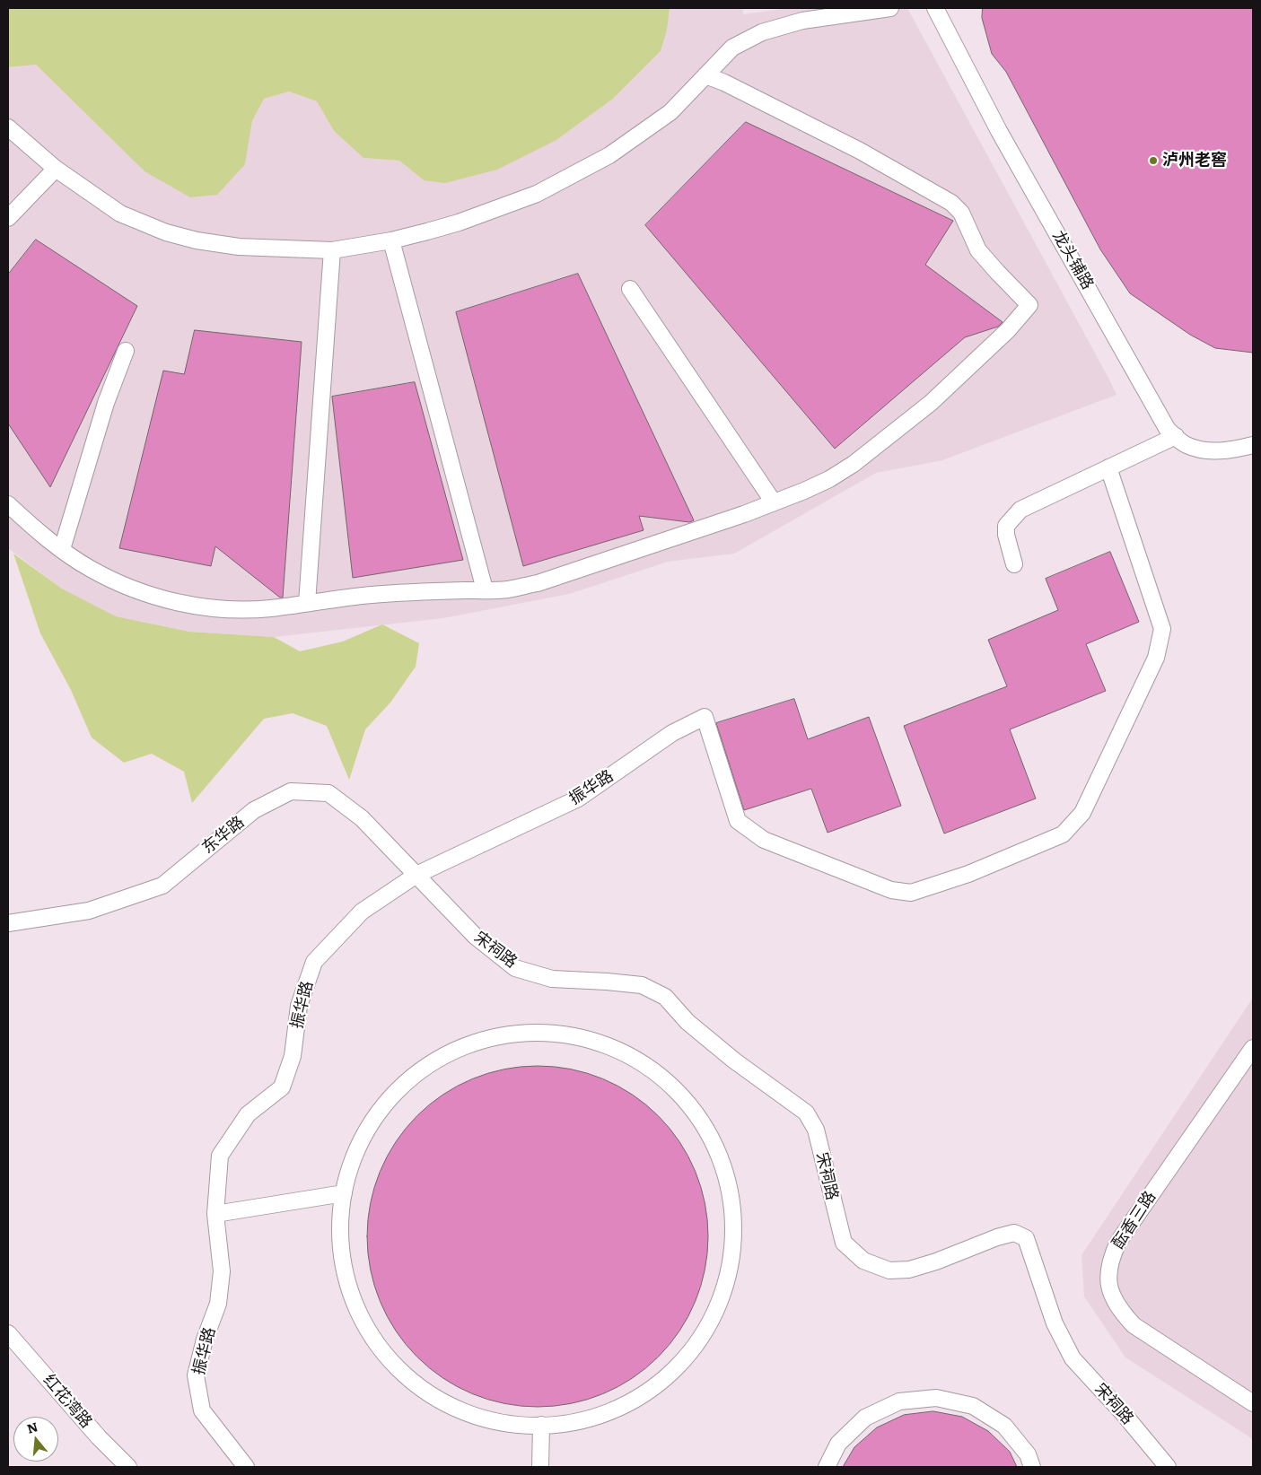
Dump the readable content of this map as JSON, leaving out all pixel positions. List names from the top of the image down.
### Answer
{
  "streets": {
    "street": [
      "龙头铺路",
      "振华路",
      "东华路",
      "宋祠路",
      "酝香三路",
      "红花湾路"
    ]
  },
  "crossings": [
    ["振华路", "东华路"],
    ["振华路", "宋祠路"],
    ["东华路", "宋祠路"]
  ],
  "places": ["泸州老窖"],
  "north": "top"
}
